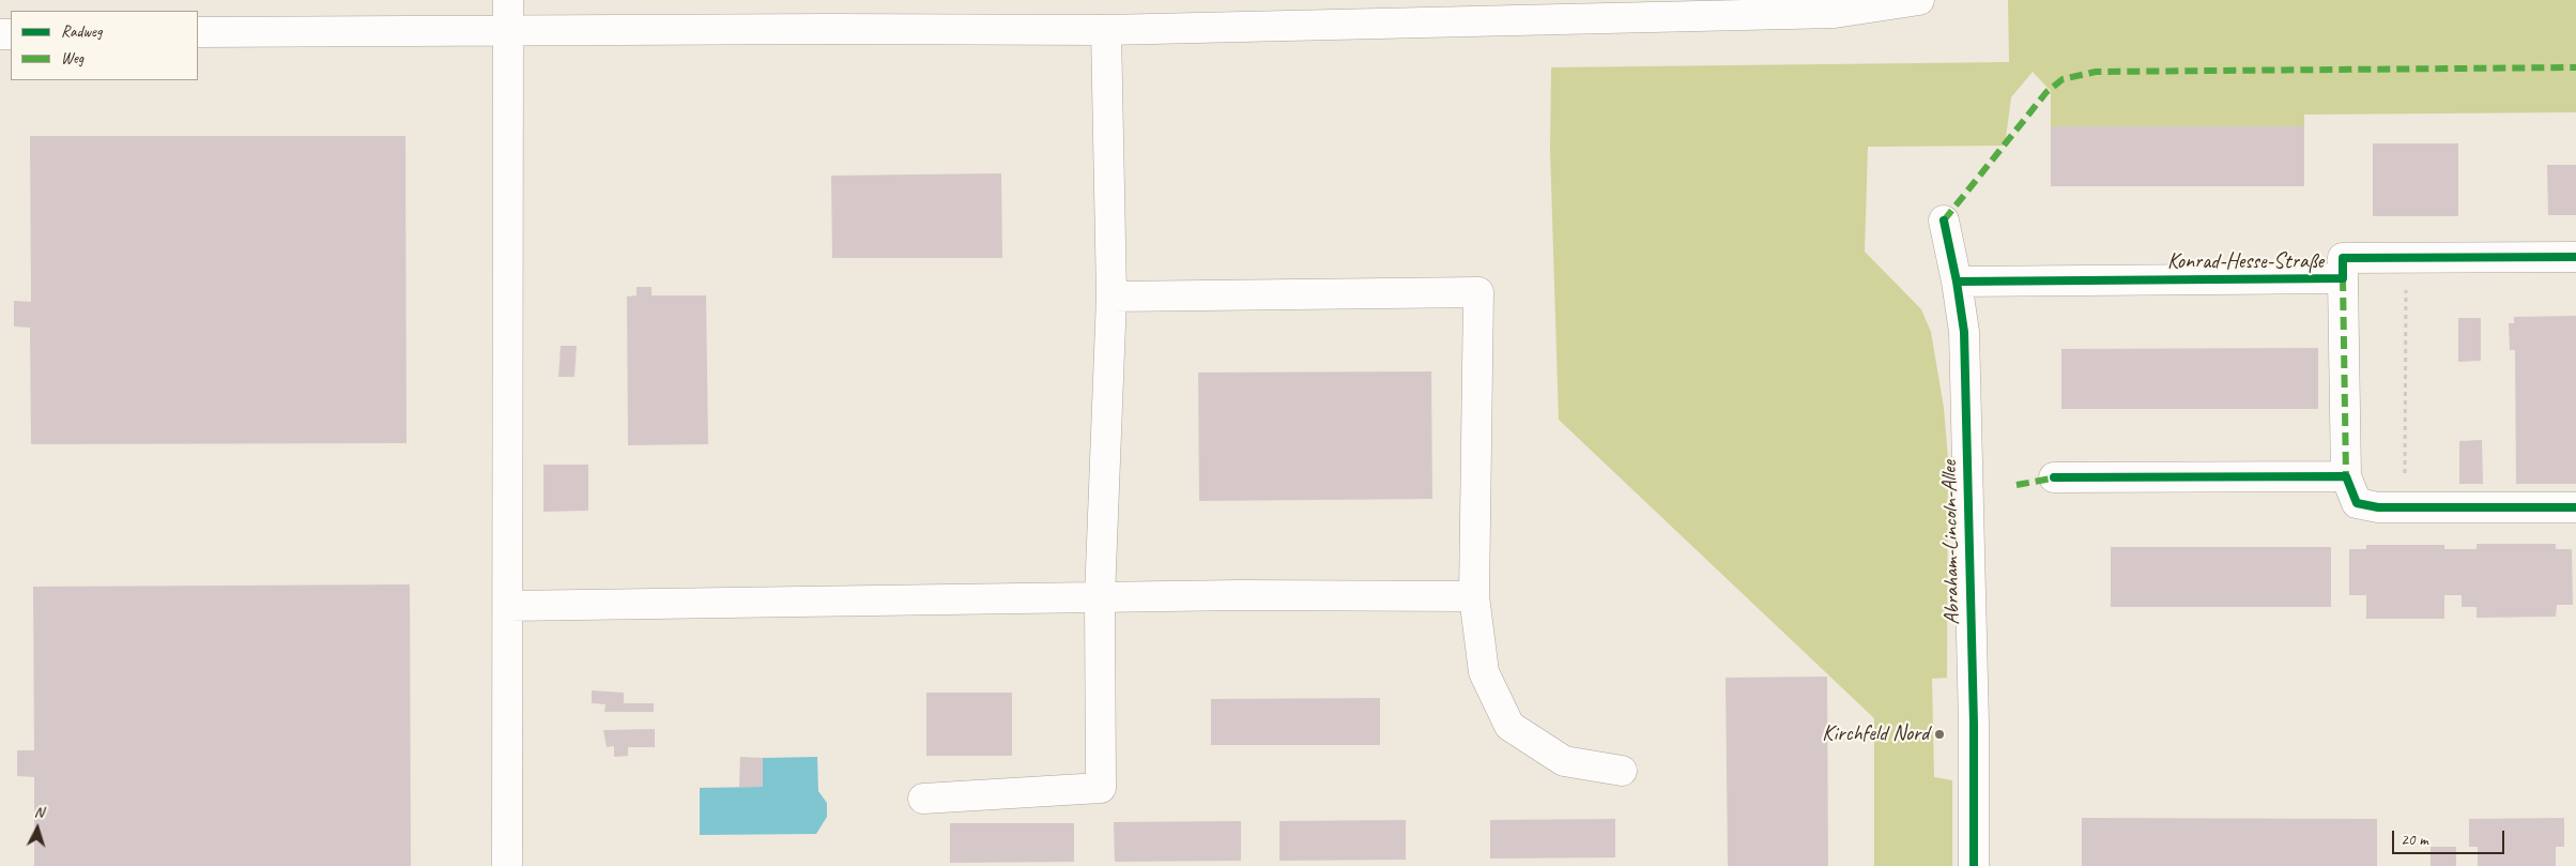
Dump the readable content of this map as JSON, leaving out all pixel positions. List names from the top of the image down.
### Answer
{
  "streets": {
    "street": ["Konrad-Hesse-Straße", "Abraham-Lincoln-Allee"]
  },
  "crossings": [
    ["Konrad-Hesse-Straße", "Abraham-Lincoln-Allee"]
  ],
  "places": ["Kirchfeld Nord"],
  "legend": ["Radweg", "Weg"],
  "scale_bar": "20 m",
  "north": "top"
}
